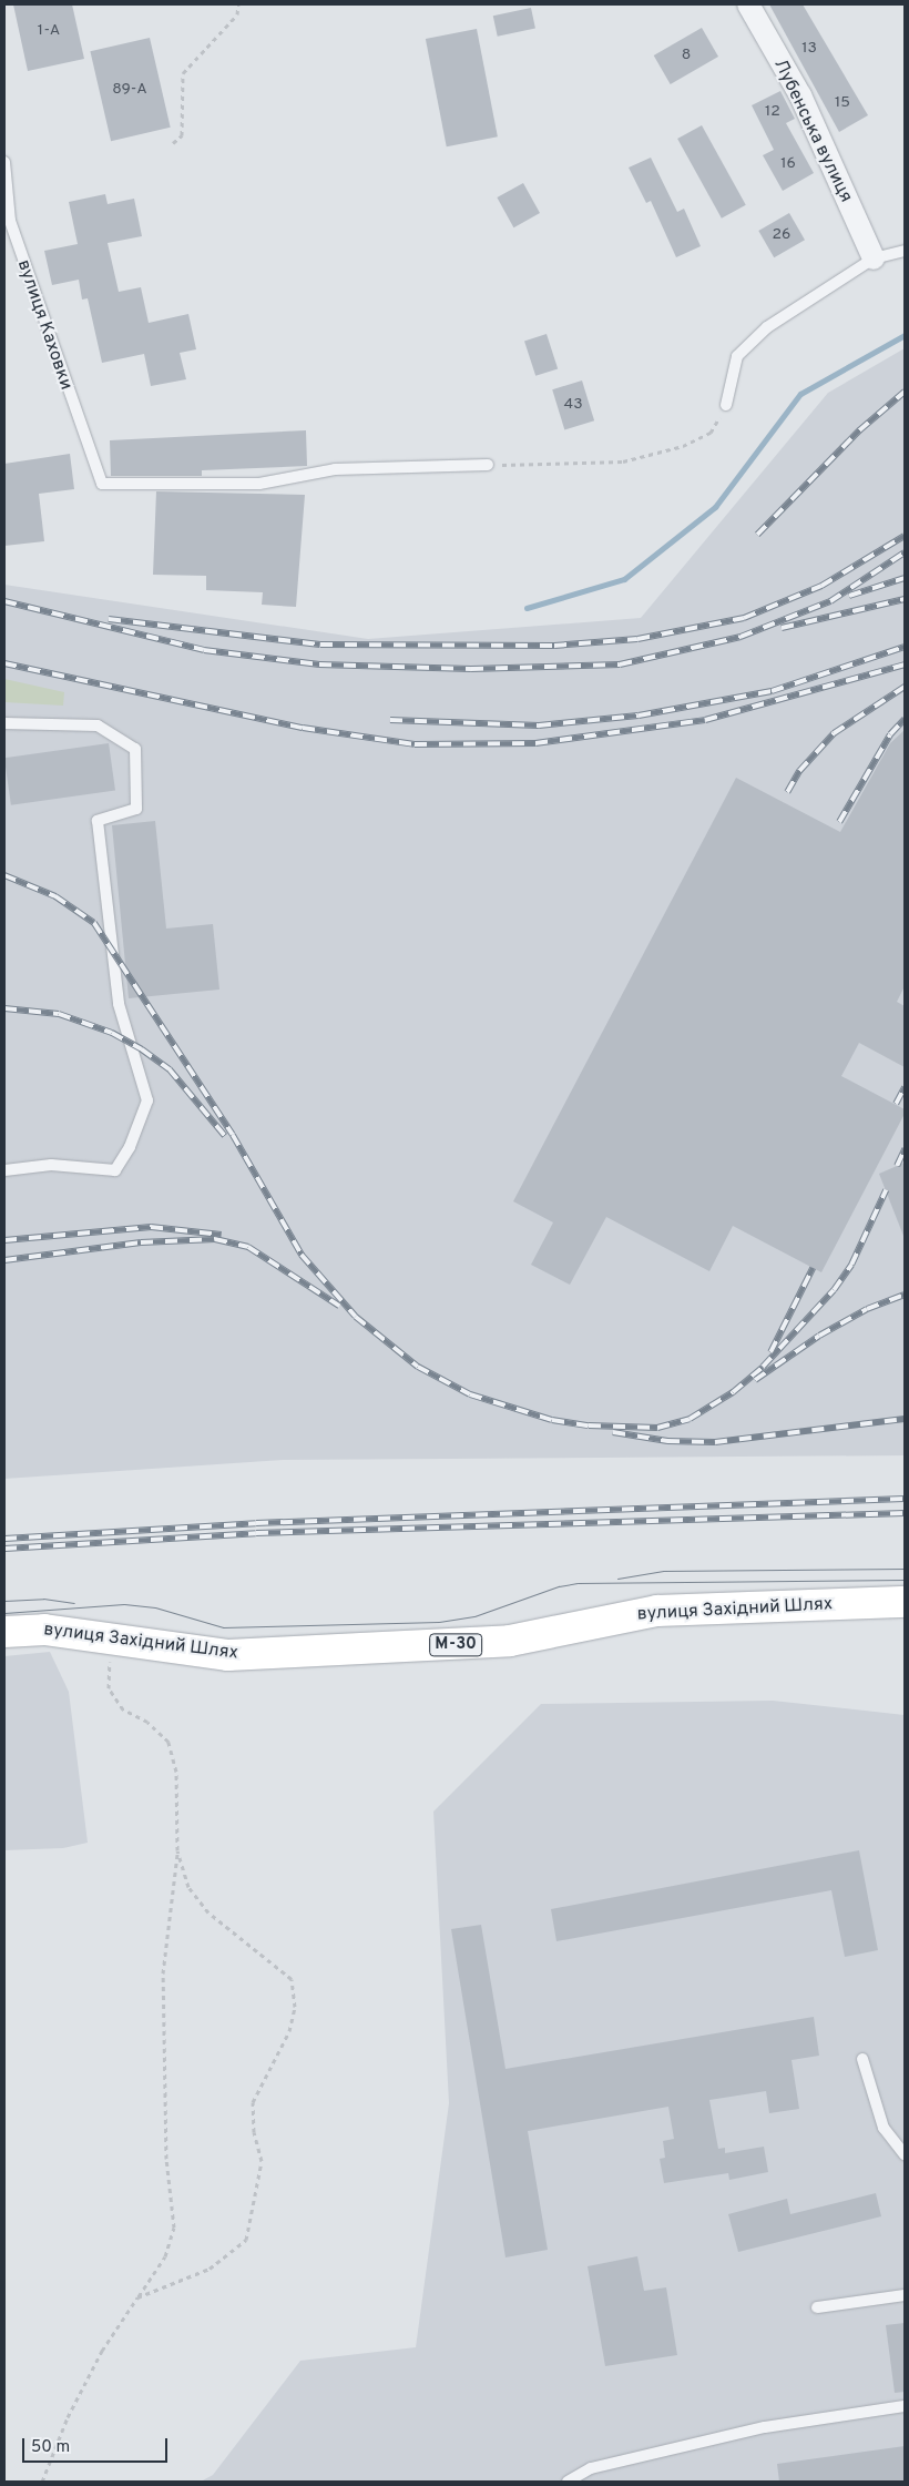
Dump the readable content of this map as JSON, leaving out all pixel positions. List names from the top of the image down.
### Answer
{
  "streets": {
    "highway": ["вулиця Західний Шлях", "М-30"],
    "street": ["Лубенська вулиця"],
    "lane": ["вулиця Каховки"]
  },
  "house_numbers": [
    "1-А",
    "13",
    "8",
    "89-А",
    "15",
    "12",
    "16",
    "26",
    "43"
  ],
  "scale_bar": "50 m"
}
